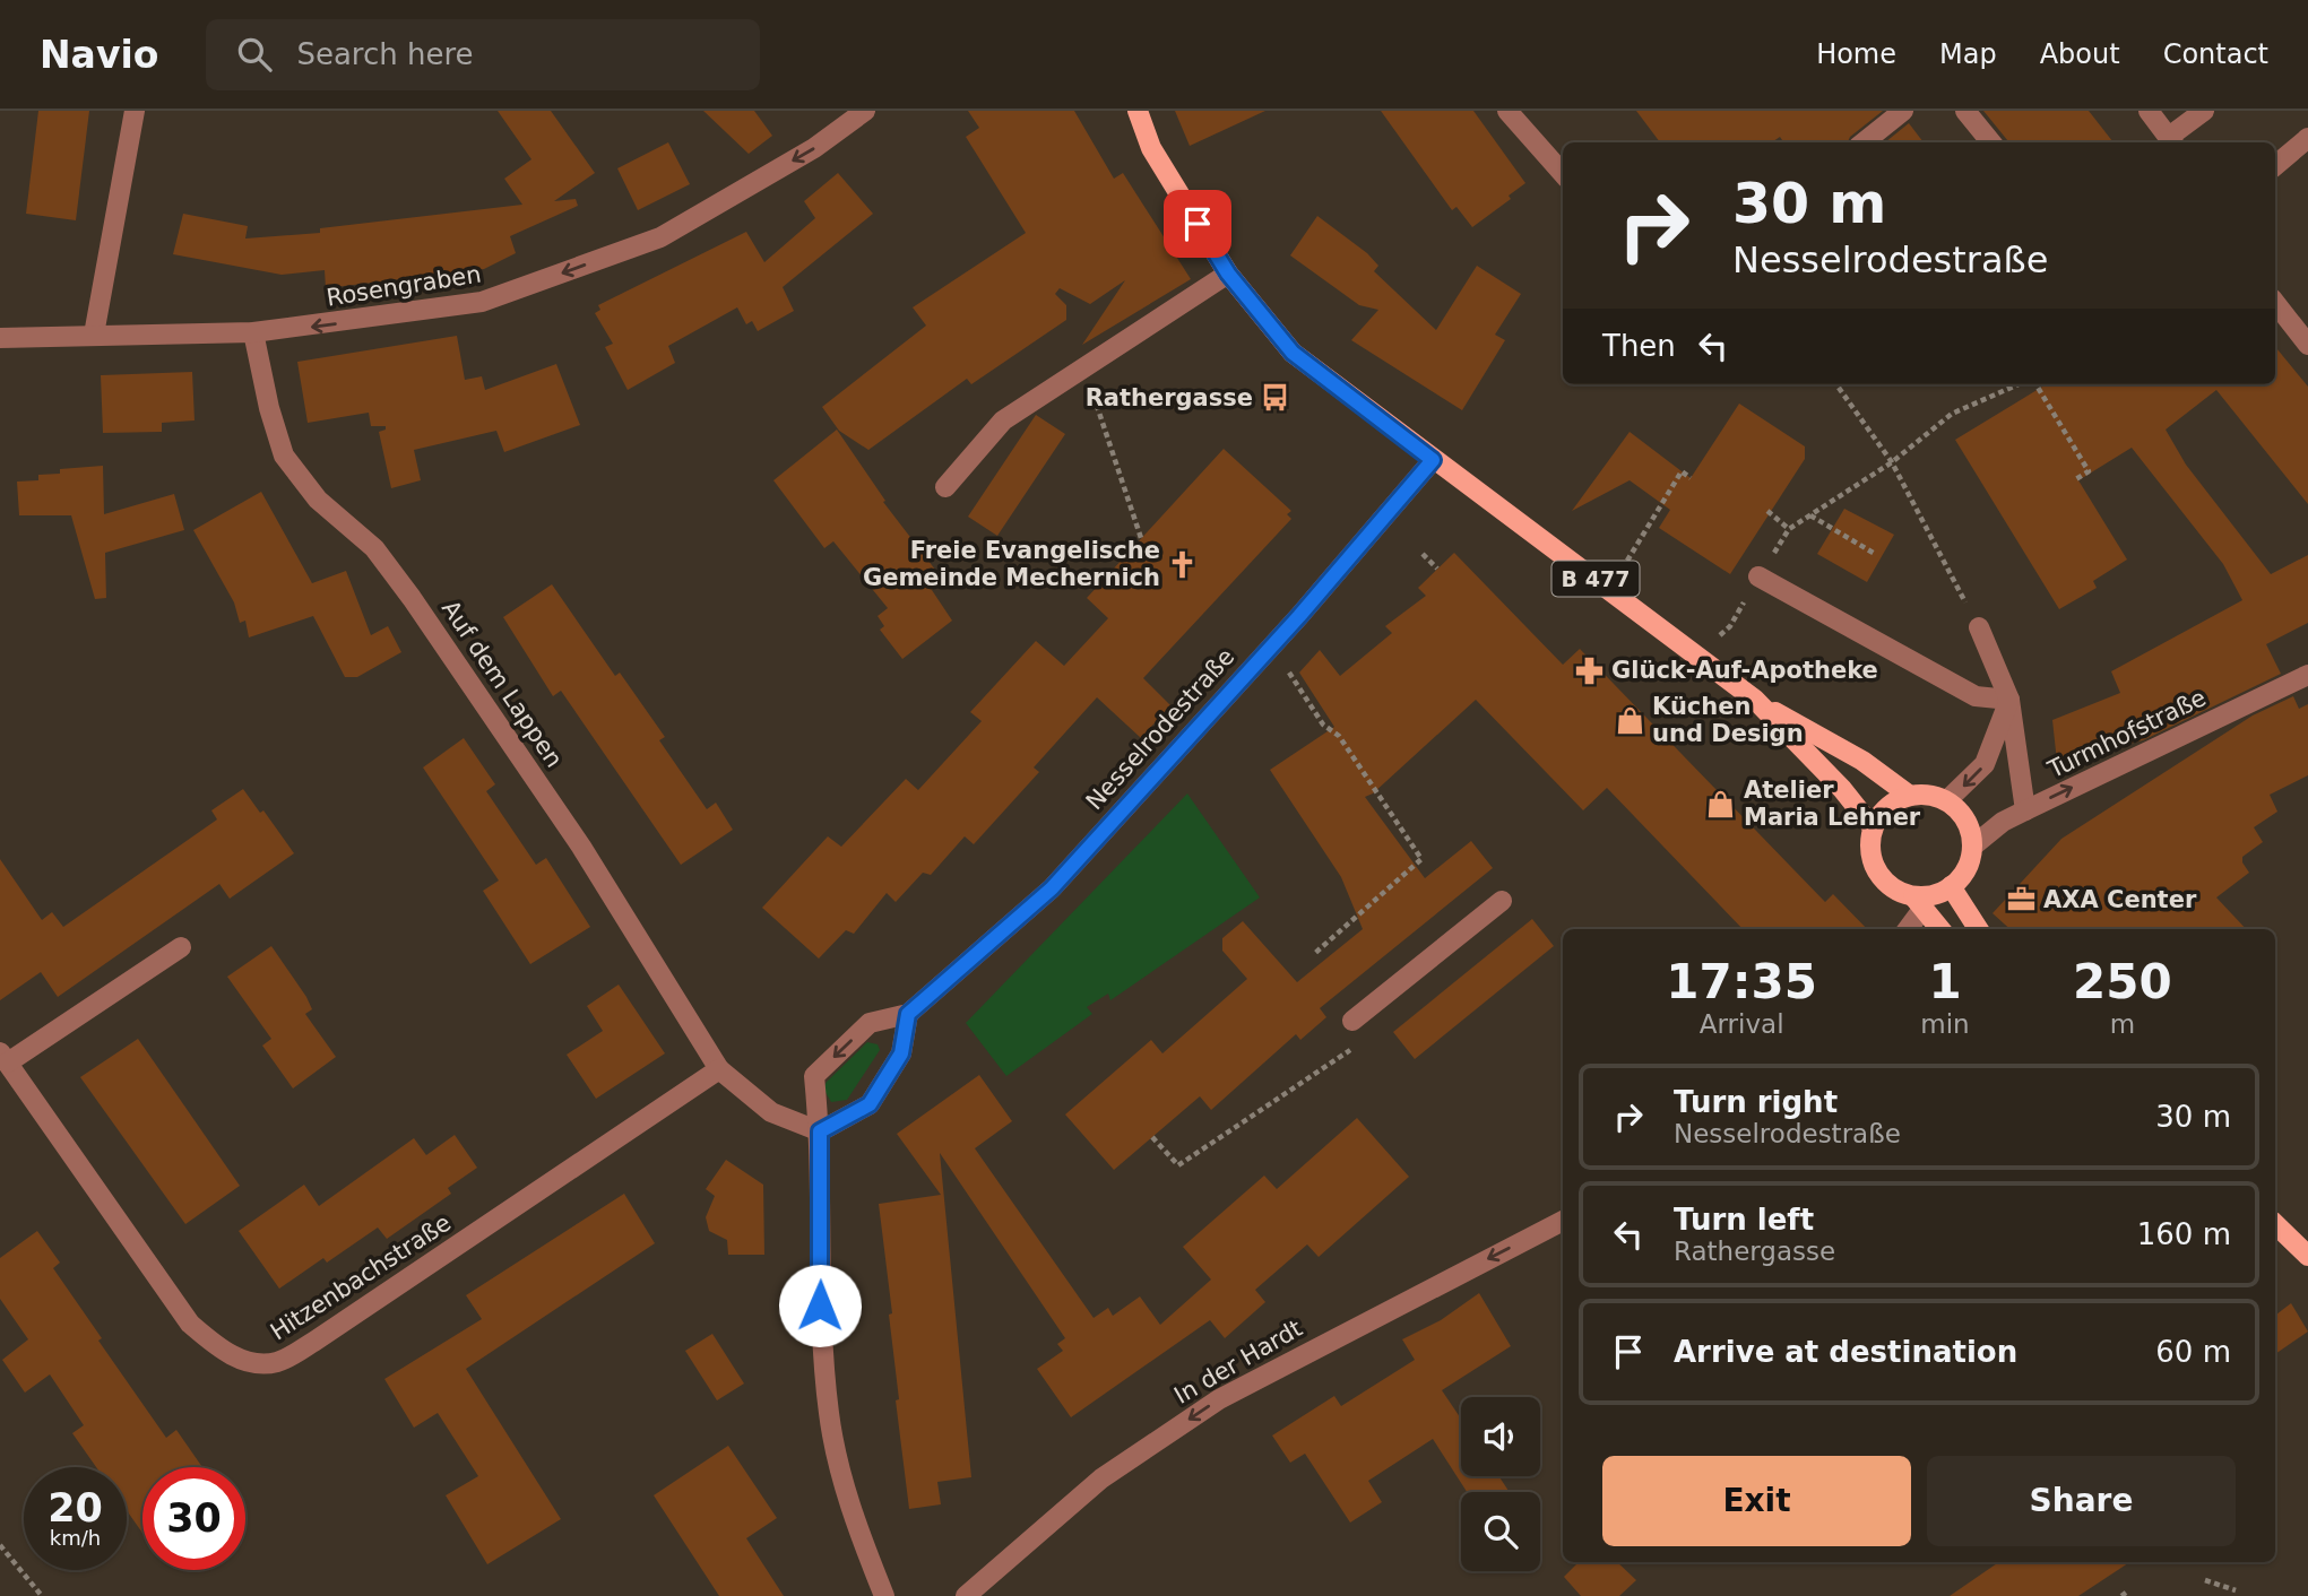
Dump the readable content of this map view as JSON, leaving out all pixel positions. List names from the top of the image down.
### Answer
{
  "streets": {
    "main road": ["B 477"],
    "street": [
      "Rosengraben",
      "Auf dem Lappen",
      "Nesselrodestraße",
      "Turmhofstraße",
      "Hitzenbachstraße",
      "In der Hardt"
    ]
  },
  "crossings": [
    ["Rosengraben", "Auf dem Lappen"],
    ["B 477", "Nesselrodestraße"],
    ["B 477", "Turmhofstraße"],
    ["Auf dem Lappen", "Hitzenbachstraße"]
  ],
  "one_way": ["Rosengraben", "Turmhofstraße", "In der Hardt"],
  "places": {
    "bus stop": ["Rathergasse"],
    "church": ["Freie Evangelische Gemeinde Mechernich"],
    "pharmacy": ["Glück-Auf-Apotheke"],
    "shop": ["Küchen und Design", "Atelier Maria Lehner"],
    "office": ["AXA Center"]
  },
  "page": {
    "header": "Navio",
    "search": "Search here",
    "nav": [
      "Home",
      "Map",
      "About",
      "Contact"
    ],
    "turn": ["30 m", "Nesselrodestraße"],
    "then": "Then",
    "eta": [
      "17:35",
      "Arrival",
      "1",
      "min",
      "250",
      "m"
    ],
    "list": [
      {
        "name": "Turn right",
        "note": "Nesselrodestraße",
        "value": "30 m"
      },
      {
        "name": "Turn left",
        "note": "Rathergasse",
        "value": "160 m"
      },
      {
        "name": "Arrive at destination",
        "value": "60 m"
      }
    ],
    "buttons": ["Exit", "Share"],
    "speed": "20 km/h",
    "limit": "30"
  }
}
